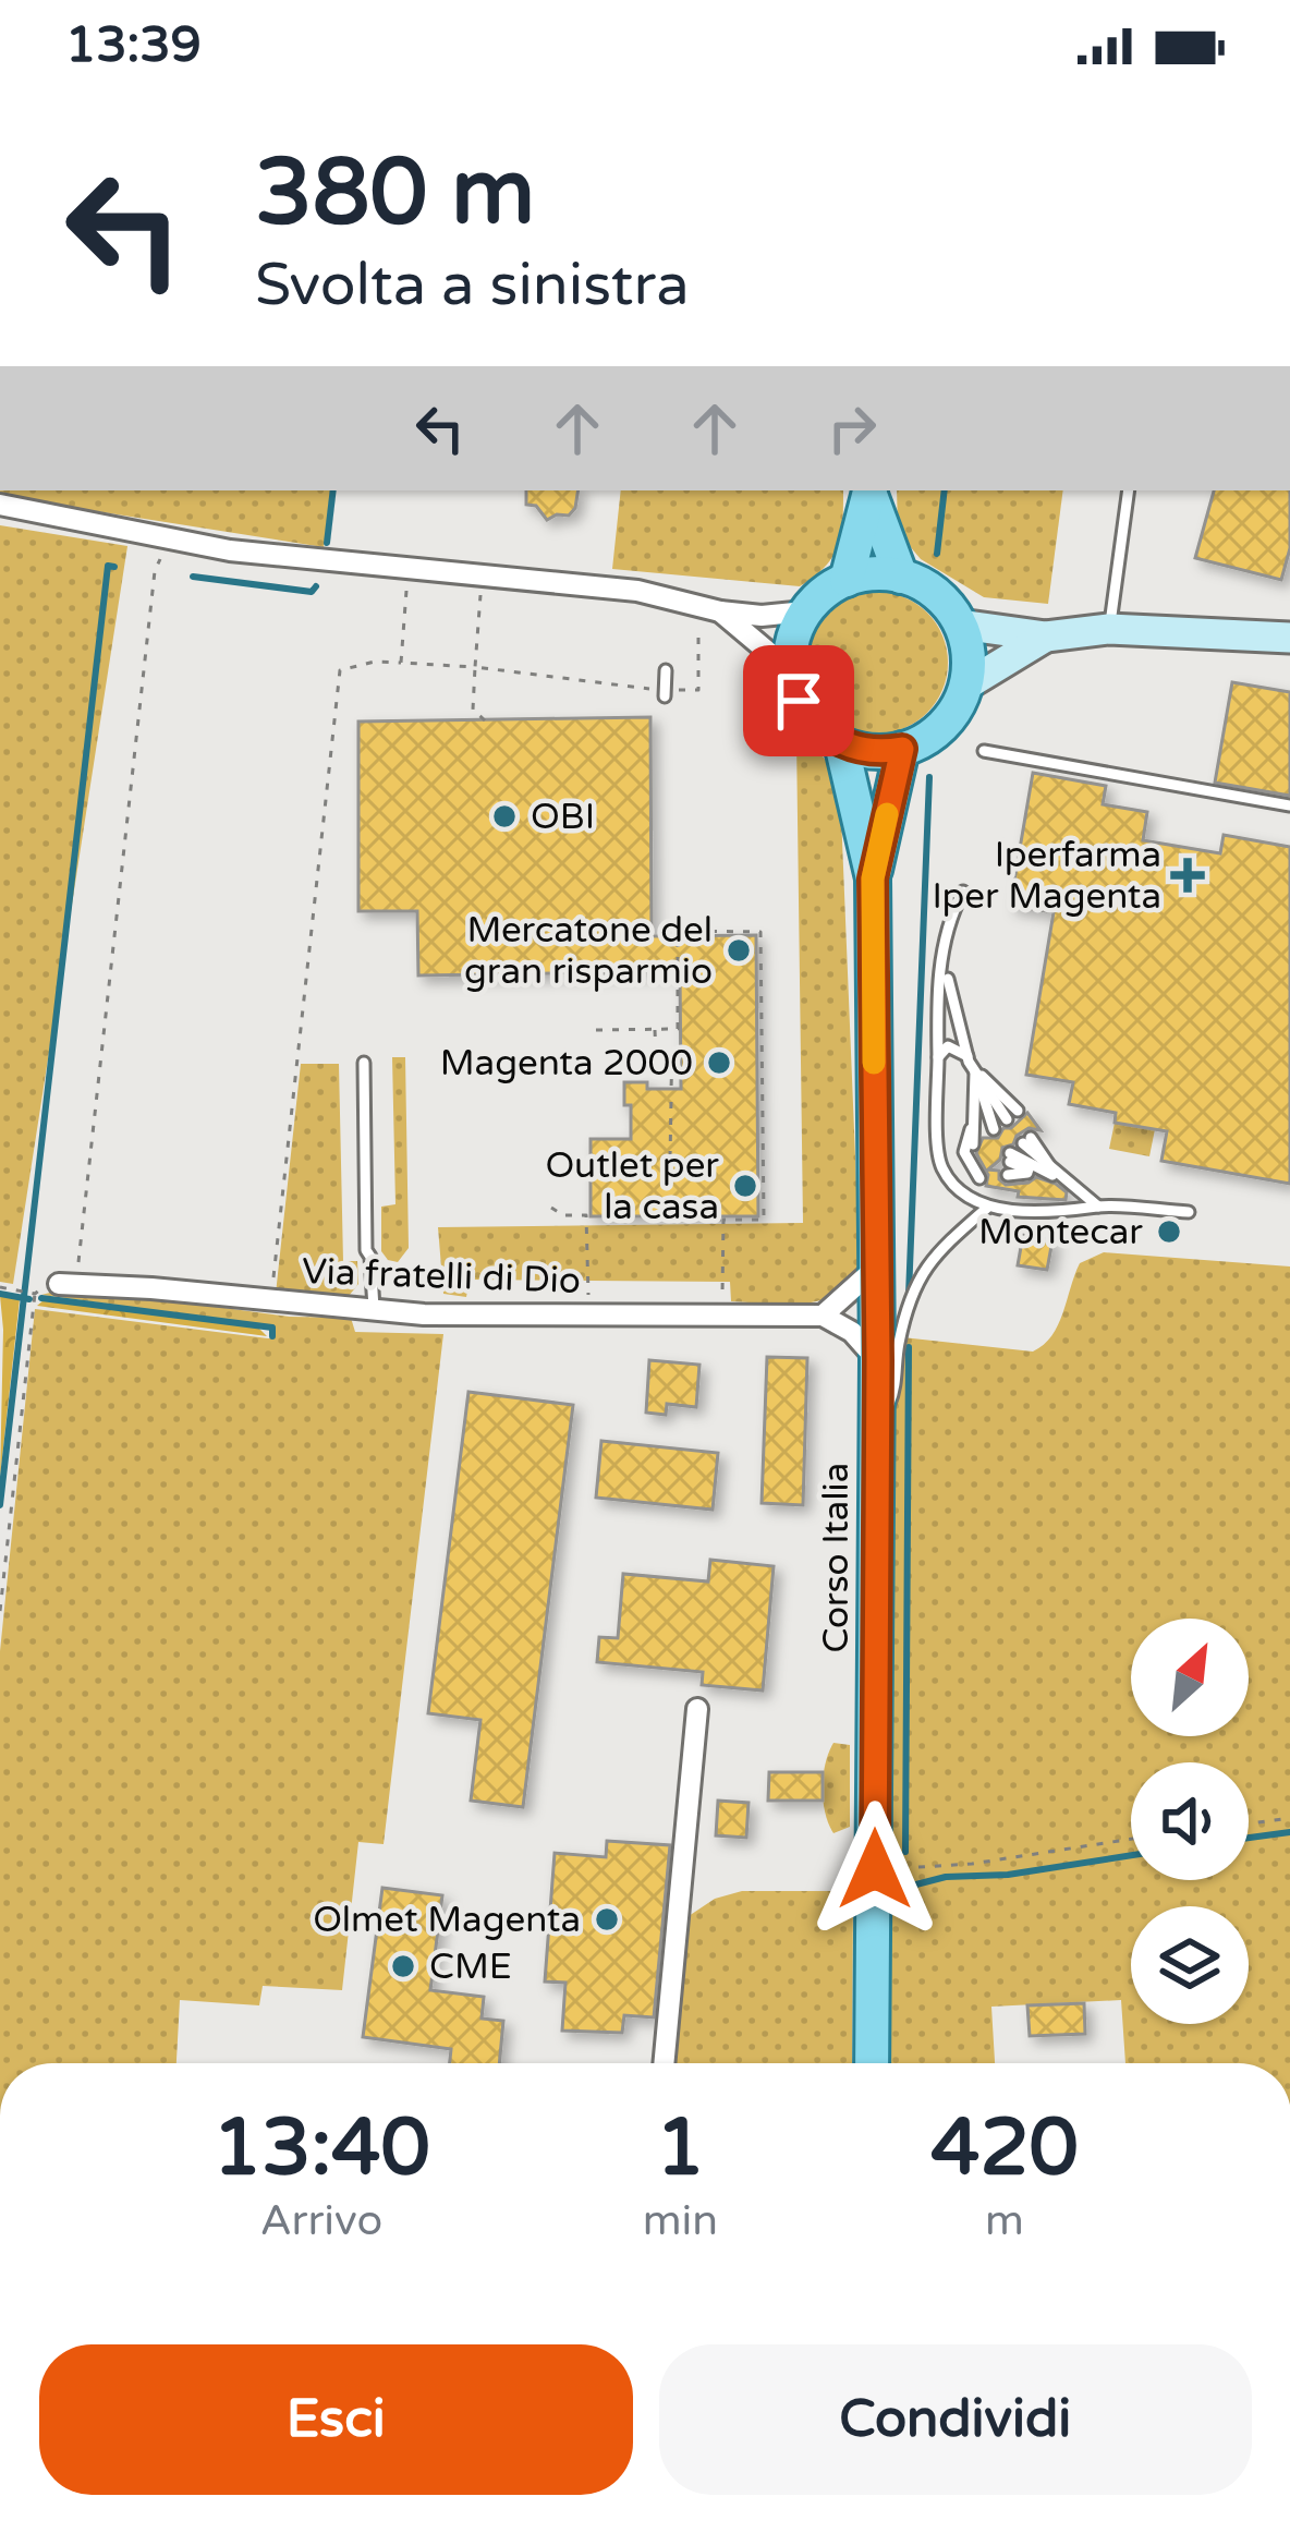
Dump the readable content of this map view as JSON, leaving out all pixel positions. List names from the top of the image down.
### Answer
{
  "streets": {
    "main road": ["Corso Italia"],
    "street": ["Via fratelli di Dio"]
  },
  "places": {
    "other": [
      "OBI",
      "Mercatone del gran risparmio",
      "Magenta 2000",
      "Outlet per la casa",
      "Montecar",
      "Olmet Magenta",
      "CME"
    ],
    "health": ["Iperfarma Iper Magenta"]
  },
  "north": "top right",
  "page": {
    "status": "13:39",
    "turn": ["380 m", "Svolta a sinistra"],
    "eta": [
      "13:40",
      "Arrivo",
      "1",
      "min",
      "420",
      "m"
    ],
    "buttons": ["Esci", "Condividi"]
  }
}
